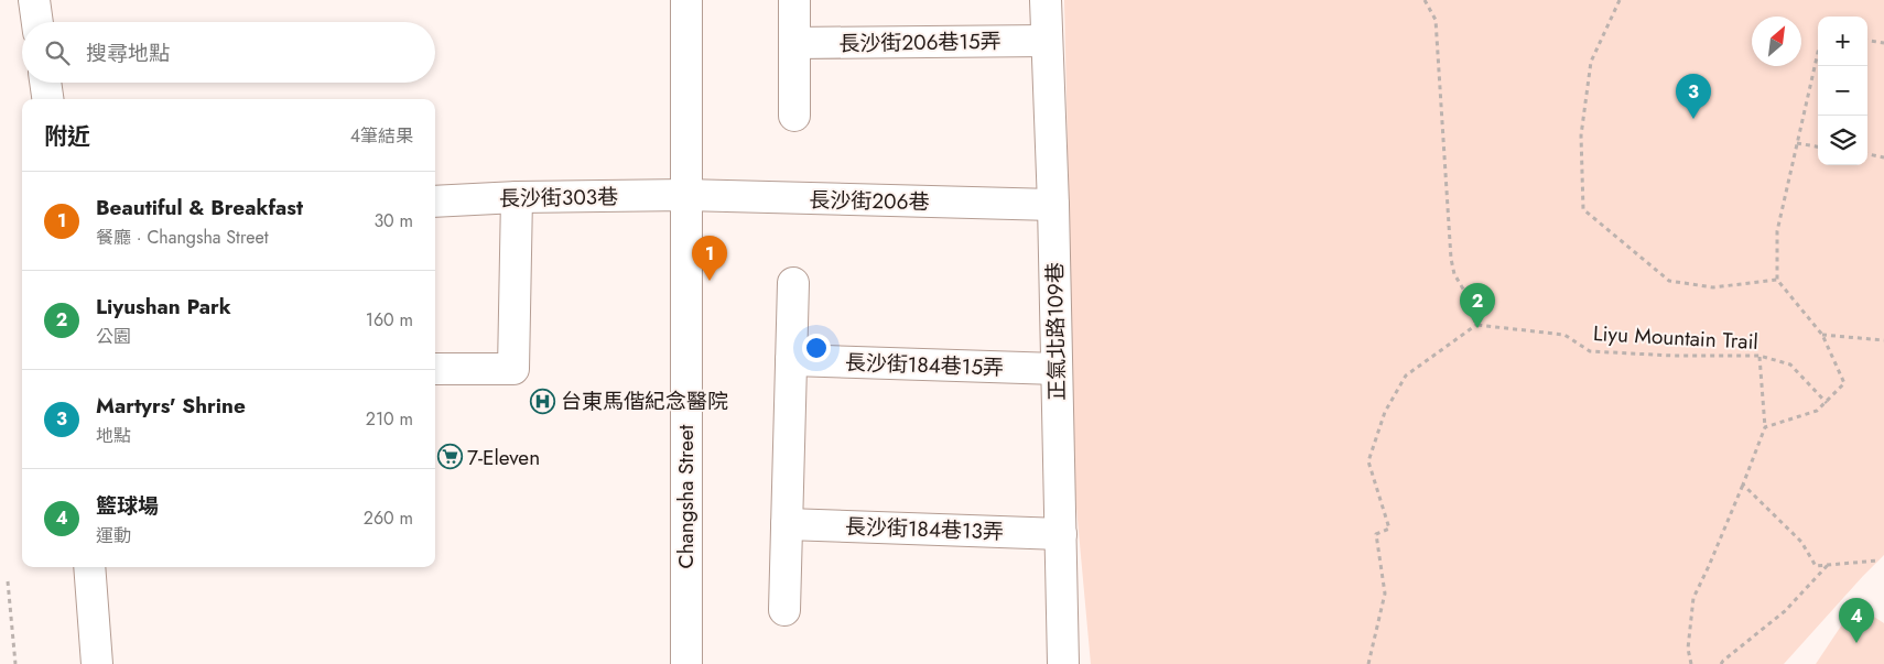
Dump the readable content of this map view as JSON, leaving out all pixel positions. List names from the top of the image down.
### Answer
{
  "streets": {
    "street": [
      "長沙街206巷15弄",
      "長沙街303巷",
      "長沙街206巷",
      "正氣北路109巷",
      "長沙街184巷15弄",
      "Changsha Street",
      "長沙街184巷13弄"
    ],
    "path": ["Liyu Mountain Trail"]
  },
  "crossings": [
    ["長沙街206巷15弄", "正氣北路109巷"],
    ["長沙街303巷", "長沙街206巷"],
    ["長沙街303巷", "Changsha Street"],
    ["長沙街206巷", "正氣北路109巷"],
    ["長沙街206巷", "Changsha Street"],
    ["正氣北路109巷", "長沙街184巷15弄"],
    ["正氣北路109巷", "長沙街184巷13弄"]
  ],
  "places": {
    "hospital": ["台東馬偕紀念醫院"],
    "supermarket": ["7-Eleven"]
  },
  "north": "top right",
  "page": {
    "map_buttons": ["+", "−"],
    "search": "搜尋地點",
    "pins": [
      "3",
      "1",
      "2",
      "4"
    ],
    "heading": ["附近", "4筆結果"],
    "list": [
      {
        "mark": "1",
        "name": "Beautiful & Breakfast",
        "note": "餐廳 · Changsha Street",
        "value": "30 m"
      },
      {
        "mark": "2",
        "name": "Liyushan Park",
        "note": "公園",
        "value": "160 m"
      },
      {
        "mark": "3",
        "name": "Martyrs' Shrine",
        "note": "地點",
        "value": "210 m"
      },
      {
        "mark": "4",
        "name": "籃球場",
        "note": "運動",
        "value": "260 m"
      }
    ]
  }
}
